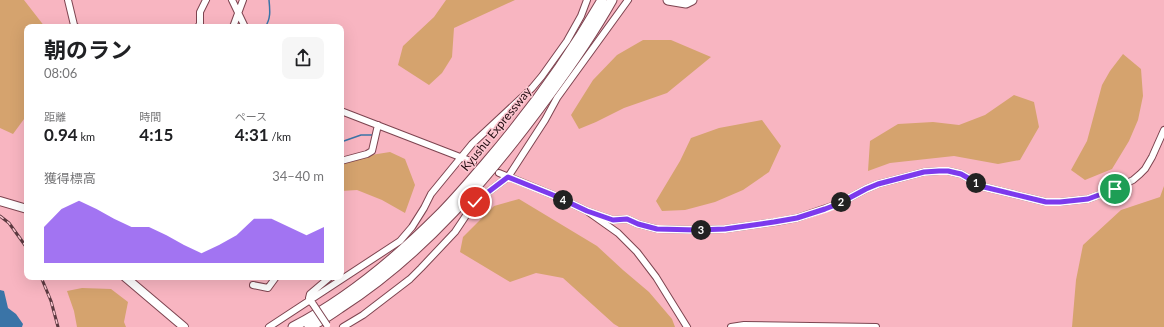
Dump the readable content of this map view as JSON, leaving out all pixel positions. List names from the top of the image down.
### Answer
{
  "streets": {
    "highway": ["Kyushu Expressway"]
  },
  "page": {
    "heading": ["朝のラン", "08:06"],
    "stats": [
      ["距離", "0.94 km"],
      ["時間", "4:15"],
      ["ペース", "4:31 /km"]
    ],
    "chart": ["獲得標高", "34–40 m"],
    "pins": [
      "1",
      "4",
      "2",
      "3"
    ]
  }
}
